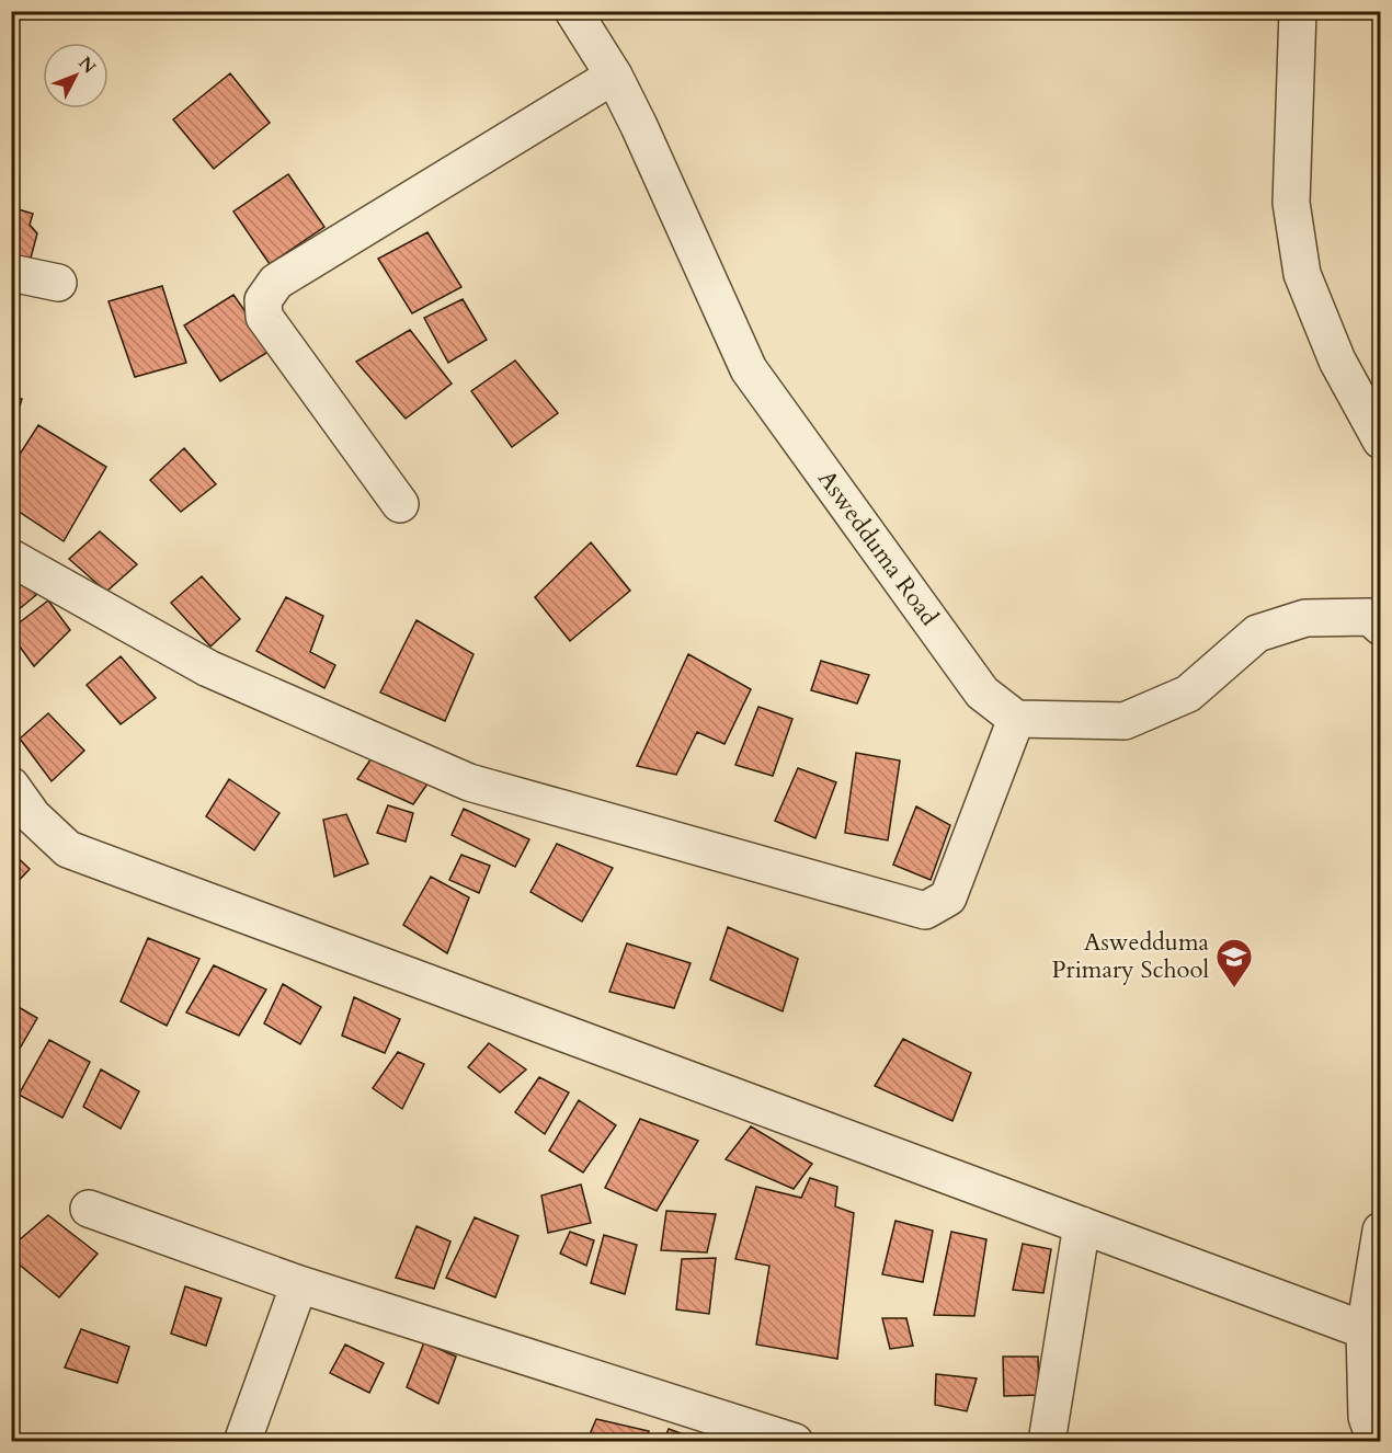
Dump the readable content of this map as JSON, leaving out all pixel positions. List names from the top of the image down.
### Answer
{
  "streets": {
    "street": ["Aswedduma Road"]
  },
  "places": {
    "school or university": ["Aswedduma Primary School"]
  },
  "north": "top right"
}
